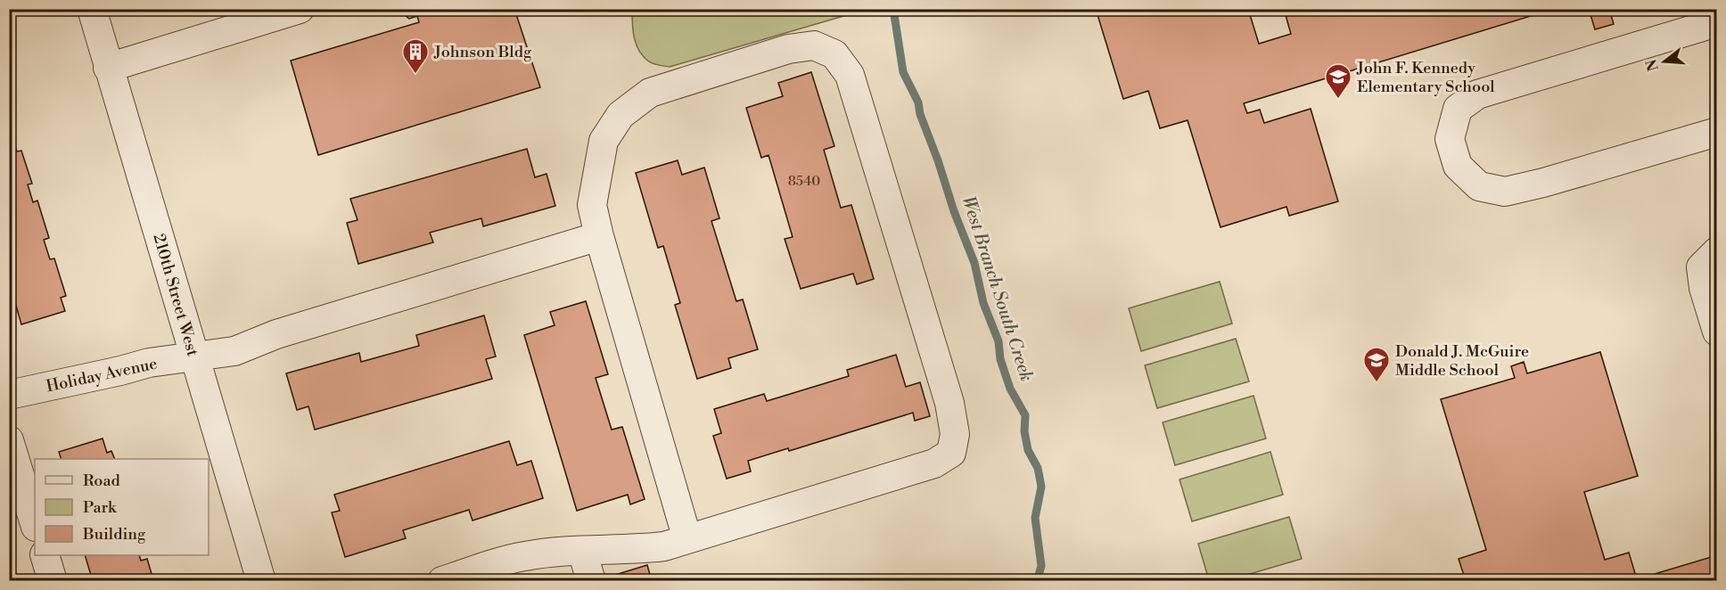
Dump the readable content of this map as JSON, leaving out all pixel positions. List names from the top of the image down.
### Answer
{
  "streets": {
    "street": ["210th Street West", "Holiday Avenue"]
  },
  "crossings": [
    ["210th Street West", "Holiday Avenue"]
  ],
  "water": ["West Branch South Creek"],
  "places": {
    "building": ["Johnson Bldg"],
    "school or university": ["John F. Kennedy Elementary School", "Donald J. McGuire Middle School"]
  },
  "house_numbers": ["8540"],
  "legend": ["Road", "Park", "Building"],
  "north": "left"
}
